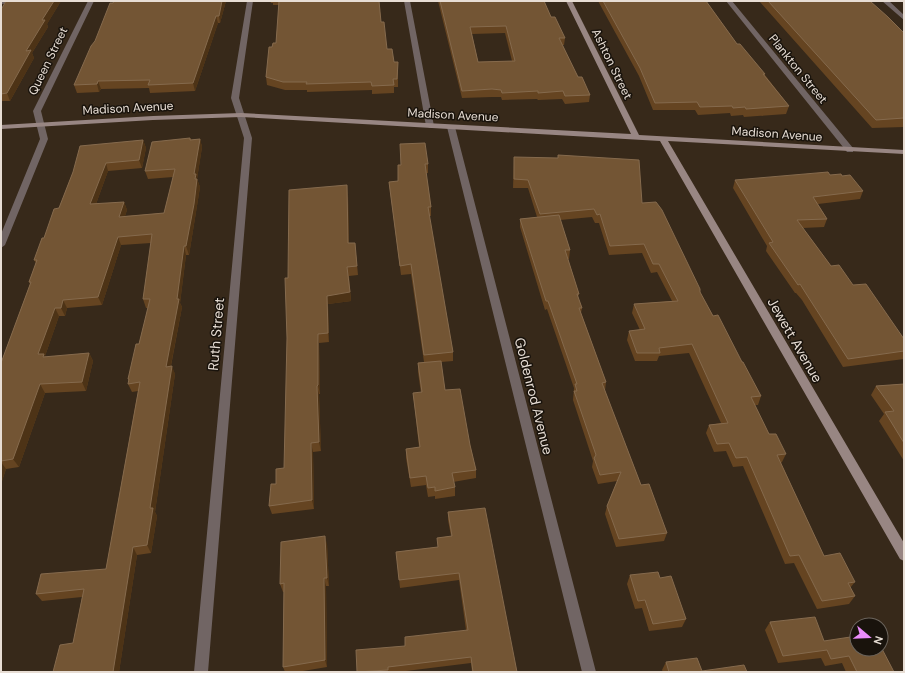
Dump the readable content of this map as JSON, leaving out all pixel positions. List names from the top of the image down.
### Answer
{
  "streets": {
    "main road": ["Ashton Street", "Madison Avenue", "Jewett Avenue"],
    "street": [
      "Queen Street",
      "Plankton Street",
      "Ruth Street",
      "Goldenrod Avenue"
    ]
  },
  "crossings": [
    ["Queen Street", "Madison Avenue"],
    ["Ashton Street", "Madison Avenue"],
    ["Plankton Street", "Madison Avenue"],
    ["Madison Avenue", "Ruth Street"],
    ["Madison Avenue", "Jewett Avenue"],
    ["Madison Avenue", "Goldenrod Avenue"]
  ],
  "north": "right"
}
